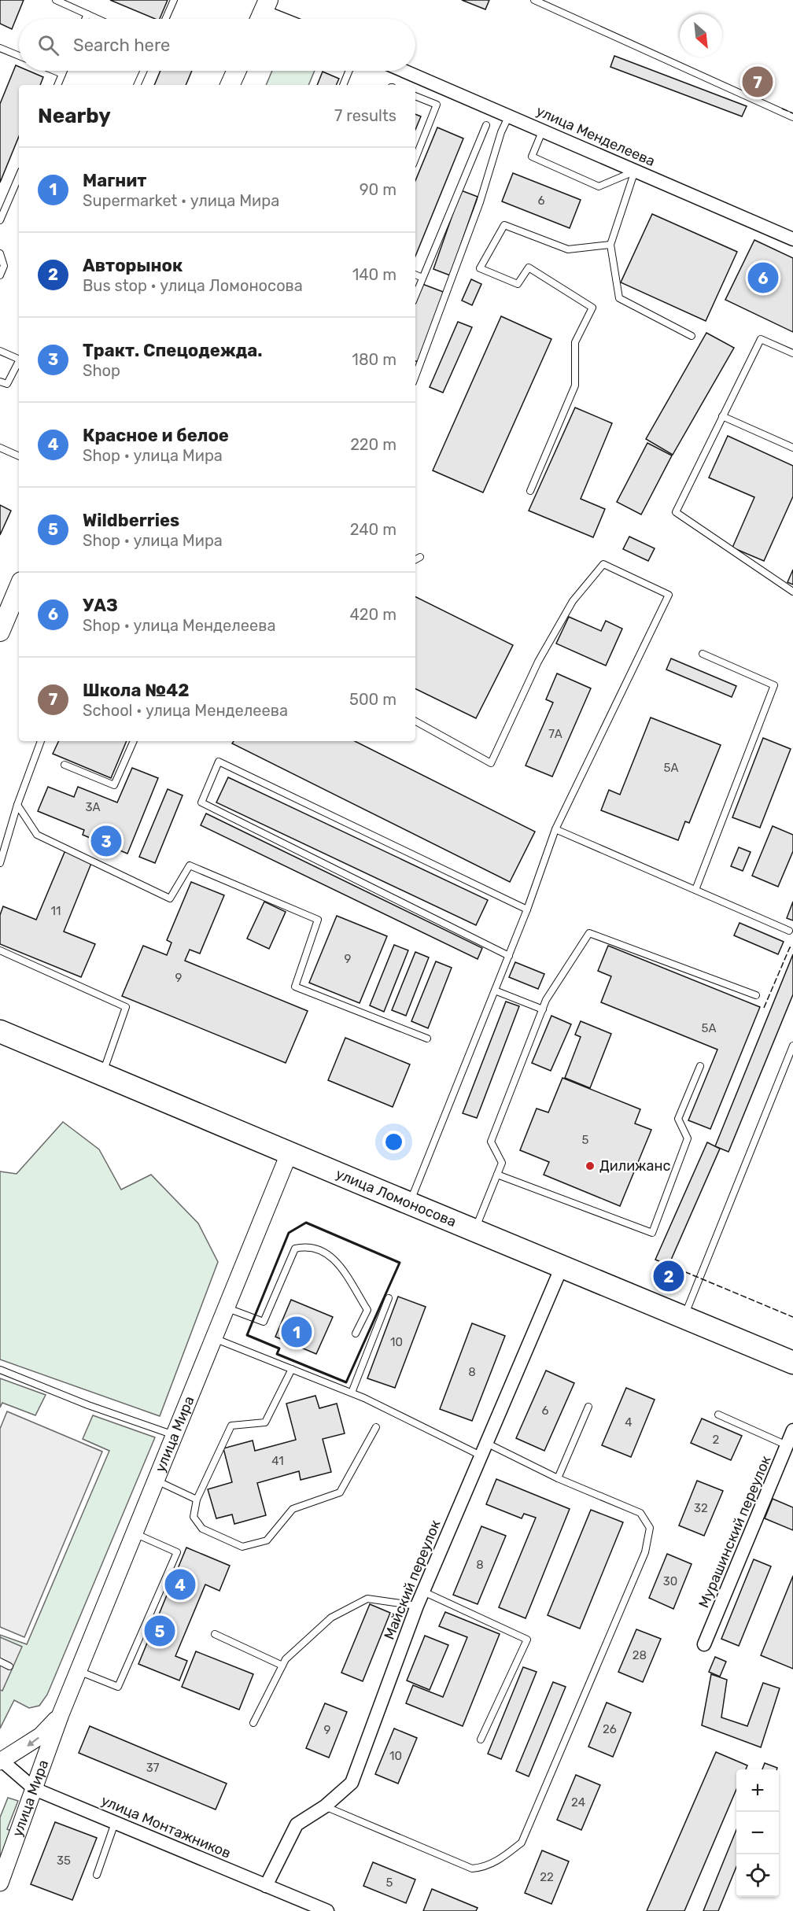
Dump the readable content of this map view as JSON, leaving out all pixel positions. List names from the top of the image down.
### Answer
{
  "streets": {
    "highway": ["улица Ломоносова"],
    "street": [
      "улица Менделеева",
      "улица Мира",
      "Мурашинский переулок",
      "Майский переулок",
      "улица Монтажников"
    ]
  },
  "crossings": [
    ["улица Ломоносова", "улица Мира"],
    ["улица Ломоносова", "Майский переулок"],
    ["улица Мира", "улица Монтажников"],
    ["Майский переулок", "улица Монтажников"]
  ],
  "places": ["Дилижанс"],
  "house_numbers": [
    "6",
    "7А",
    "5А",
    "3А",
    "11",
    "9",
    "9",
    "5А",
    "5",
    "10",
    "8",
    "6",
    "4",
    "2",
    "41",
    "32",
    "8",
    "30",
    "28",
    "26",
    "9",
    "10",
    "37",
    "24",
    "35",
    "22",
    "5"
  ],
  "north": "bottom right",
  "page": {
    "search": "Search here",
    "pins": [
      "7",
      "6",
      "3",
      "2",
      "1",
      "4",
      "5"
    ],
    "heading": ["Nearby", "7 results"],
    "list": [
      {
        "mark": "1",
        "name": "Магнит",
        "note": "Supermarket · улица Мира",
        "value": "90 m"
      },
      {
        "mark": "2",
        "name": "Авторынок",
        "note": "Bus stop · улица Ломоносова",
        "value": "140 m"
      },
      {
        "mark": "3",
        "name": "Тракт. Спецодежда.",
        "note": "Shop",
        "value": "180 m"
      },
      {
        "mark": "4",
        "name": "Красное и белое",
        "note": "Shop · улица Мира",
        "value": "220 m"
      },
      {
        "mark": "5",
        "name": "Wildberries",
        "note": "Shop · улица Мира",
        "value": "240 m"
      },
      {
        "mark": "6",
        "name": "УАЗ",
        "note": "Shop · улица Менделеева",
        "value": "420 m"
      },
      {
        "mark": "7",
        "name": "Школа №42",
        "note": "School · улица Менделеева",
        "value": "500 m"
      }
    ],
    "map_buttons": ["+", "−"]
  }
}
